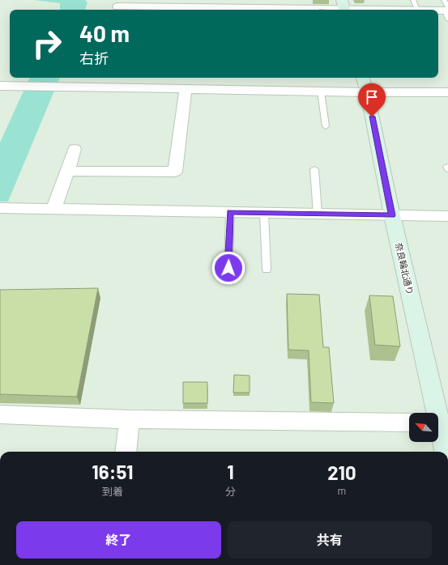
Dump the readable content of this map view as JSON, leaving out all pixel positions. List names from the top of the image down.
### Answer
{
  "streets": {
    "street": ["奈良輪北通り"]
  },
  "north": "top left",
  "page": {
    "turn": ["40 m", "右折"],
    "eta": [
      "16:51",
      "到着",
      "1",
      "分",
      "210",
      "m"
    ],
    "buttons": ["終了", "共有"]
  }
}
